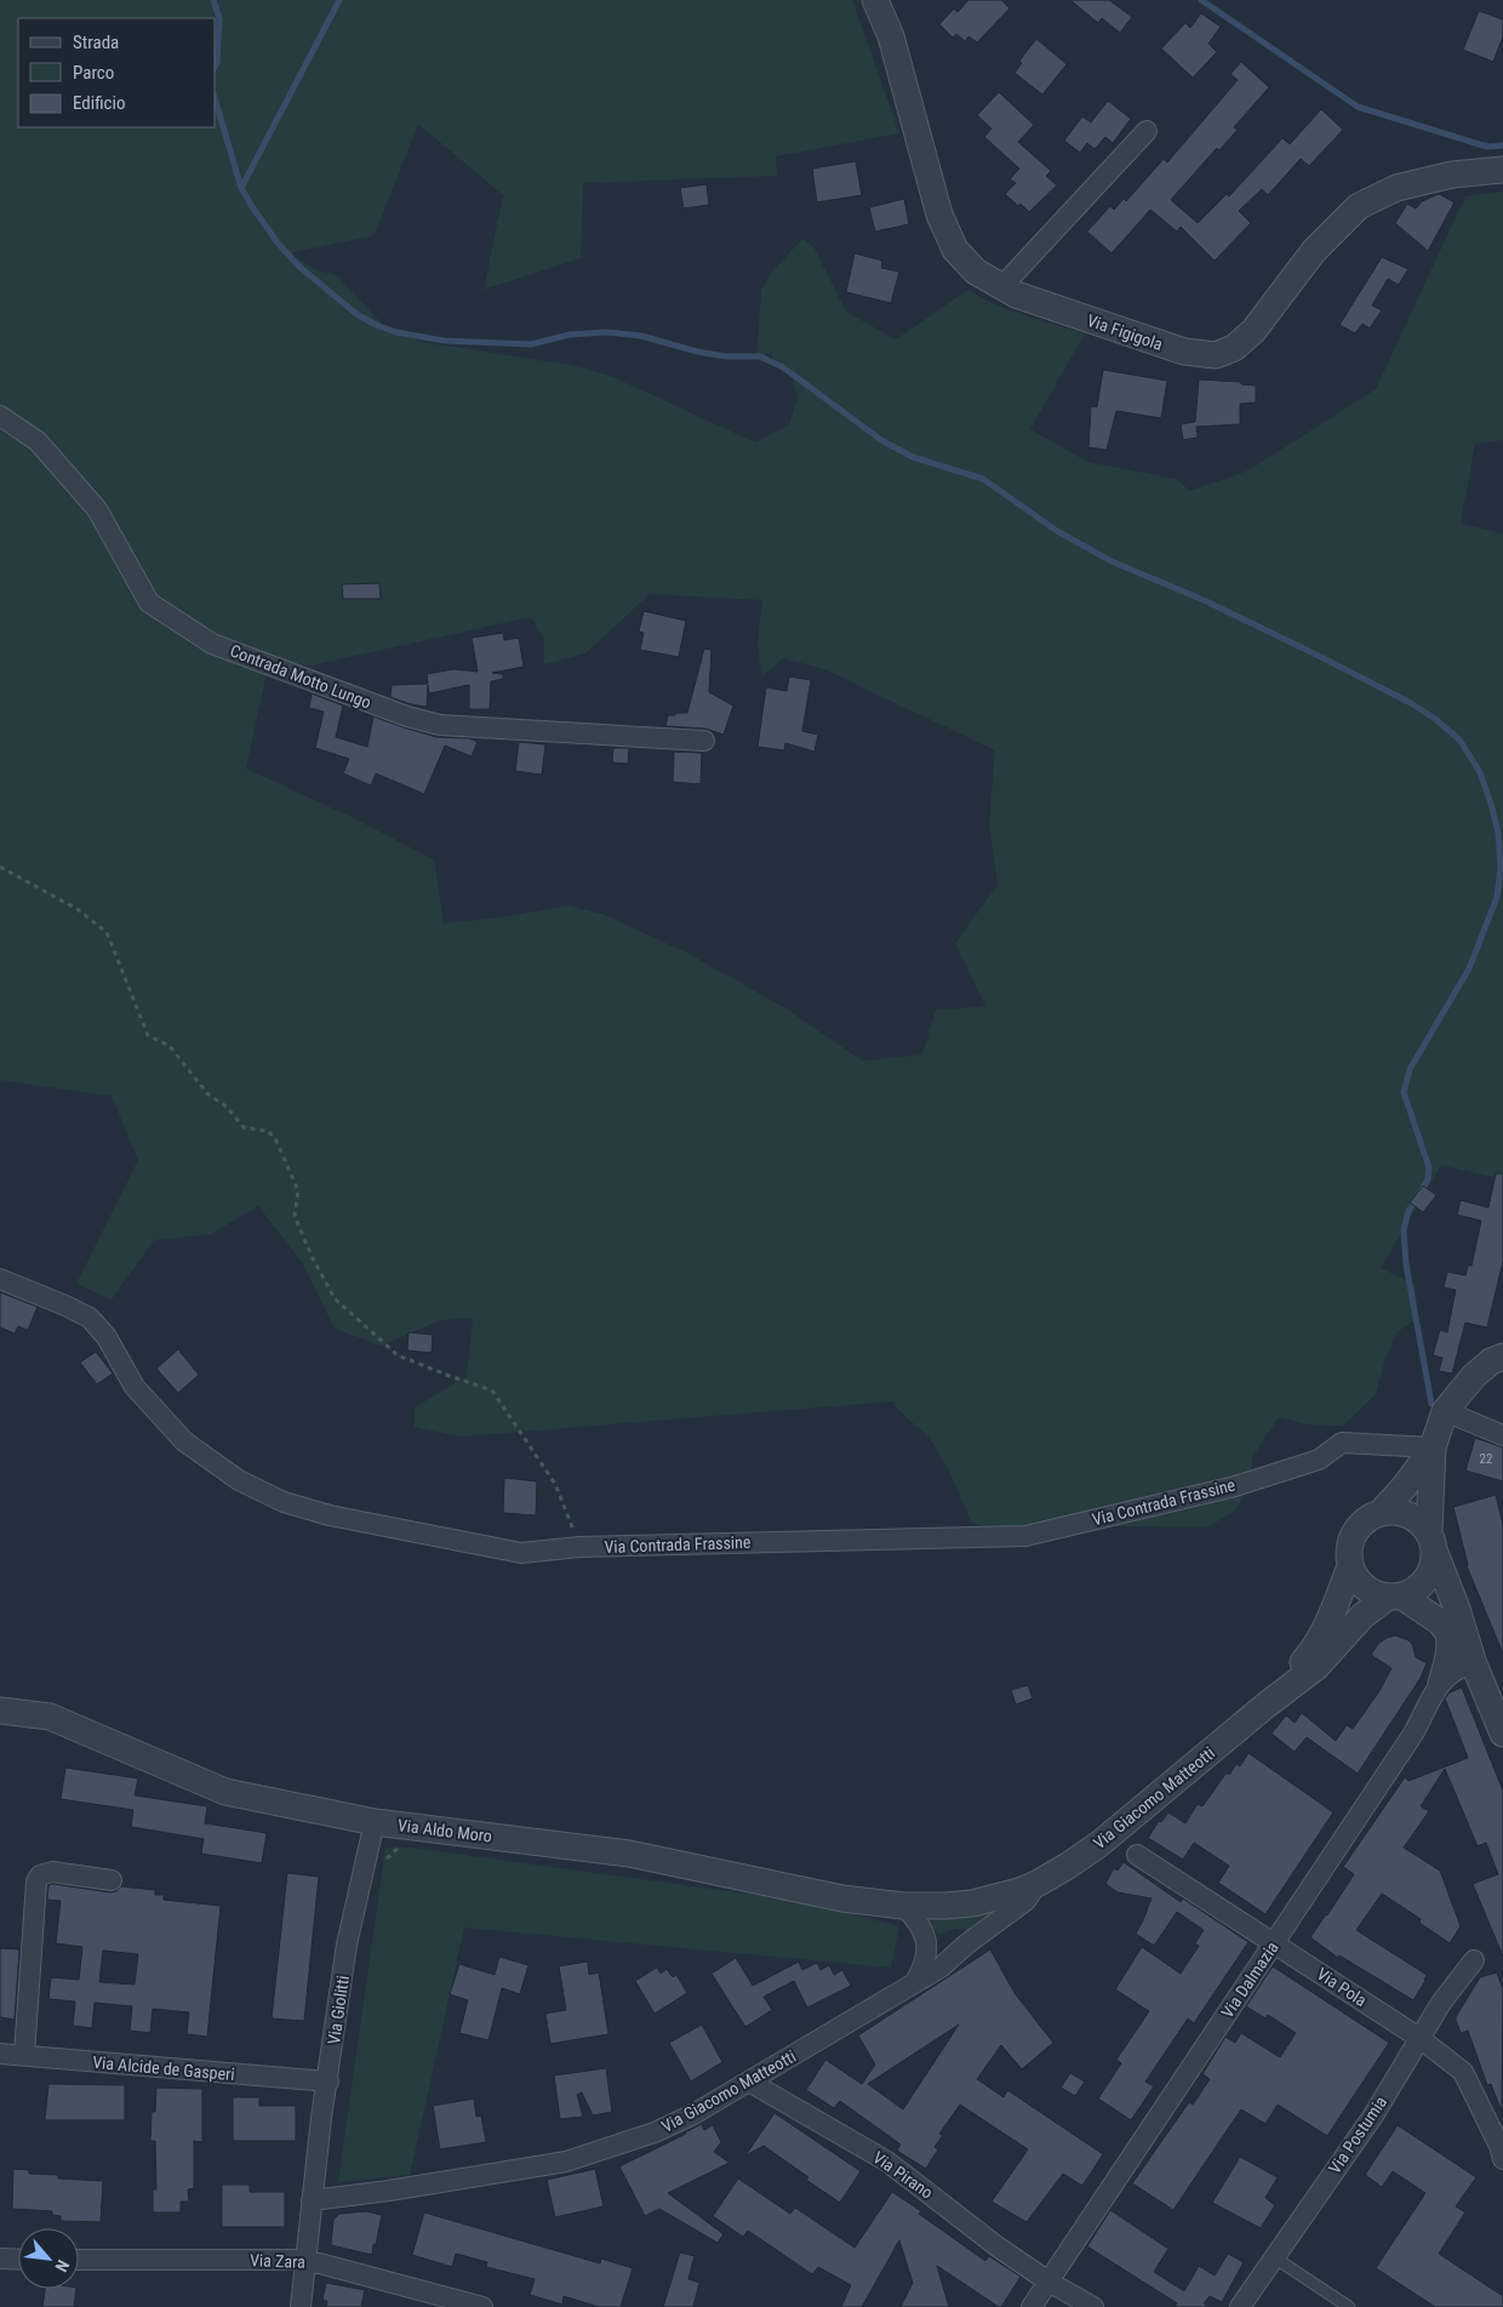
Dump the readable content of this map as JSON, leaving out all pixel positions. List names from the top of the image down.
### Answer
{
  "streets": {
    "street": [
      "Via Figigola",
      "Contrada Motto Lungo",
      "Via Contrada Frassine",
      "Via Giacomo Matteotti",
      "Via Aldo Moro",
      "Via Dalmazia",
      "Via Pola",
      "Via Giolitti",
      "Via Alcide de Gasperi",
      "Via Postumia",
      "Via Pirano",
      "Via Zara"
    ]
  },
  "crossings": [
    ["Via Giacomo Matteotti", "Via Aldo Moro"],
    ["Via Giacomo Matteotti", "Via Giolitti"],
    ["Via Giacomo Matteotti", "Via Pirano"],
    ["Via Aldo Moro", "Via Giolitti"],
    ["Via Dalmazia", "Via Pola"],
    ["Via Dalmazia", "Via Pirano"],
    ["Via Pola", "Via Postumia"],
    ["Via Giolitti", "Via Alcide de Gasperi"],
    ["Via Giolitti", "Via Zara"]
  ],
  "house_numbers": ["22"],
  "legend": ["Strada", "Parco", "Edificio"],
  "north": "bottom right"
}
